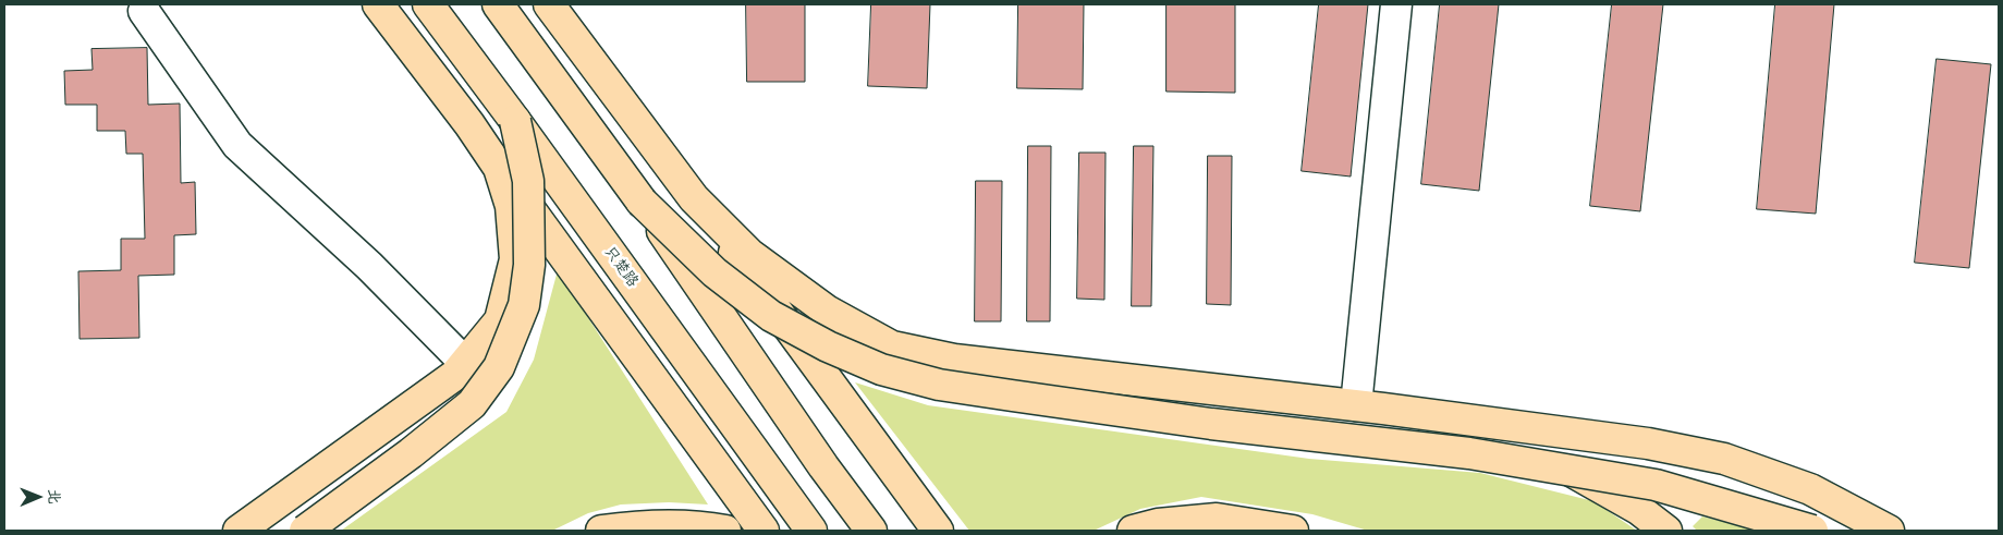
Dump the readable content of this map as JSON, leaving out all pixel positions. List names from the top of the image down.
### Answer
{
  "streets": {
    "main road": ["只楚路"]
  },
  "north": "right"
}
